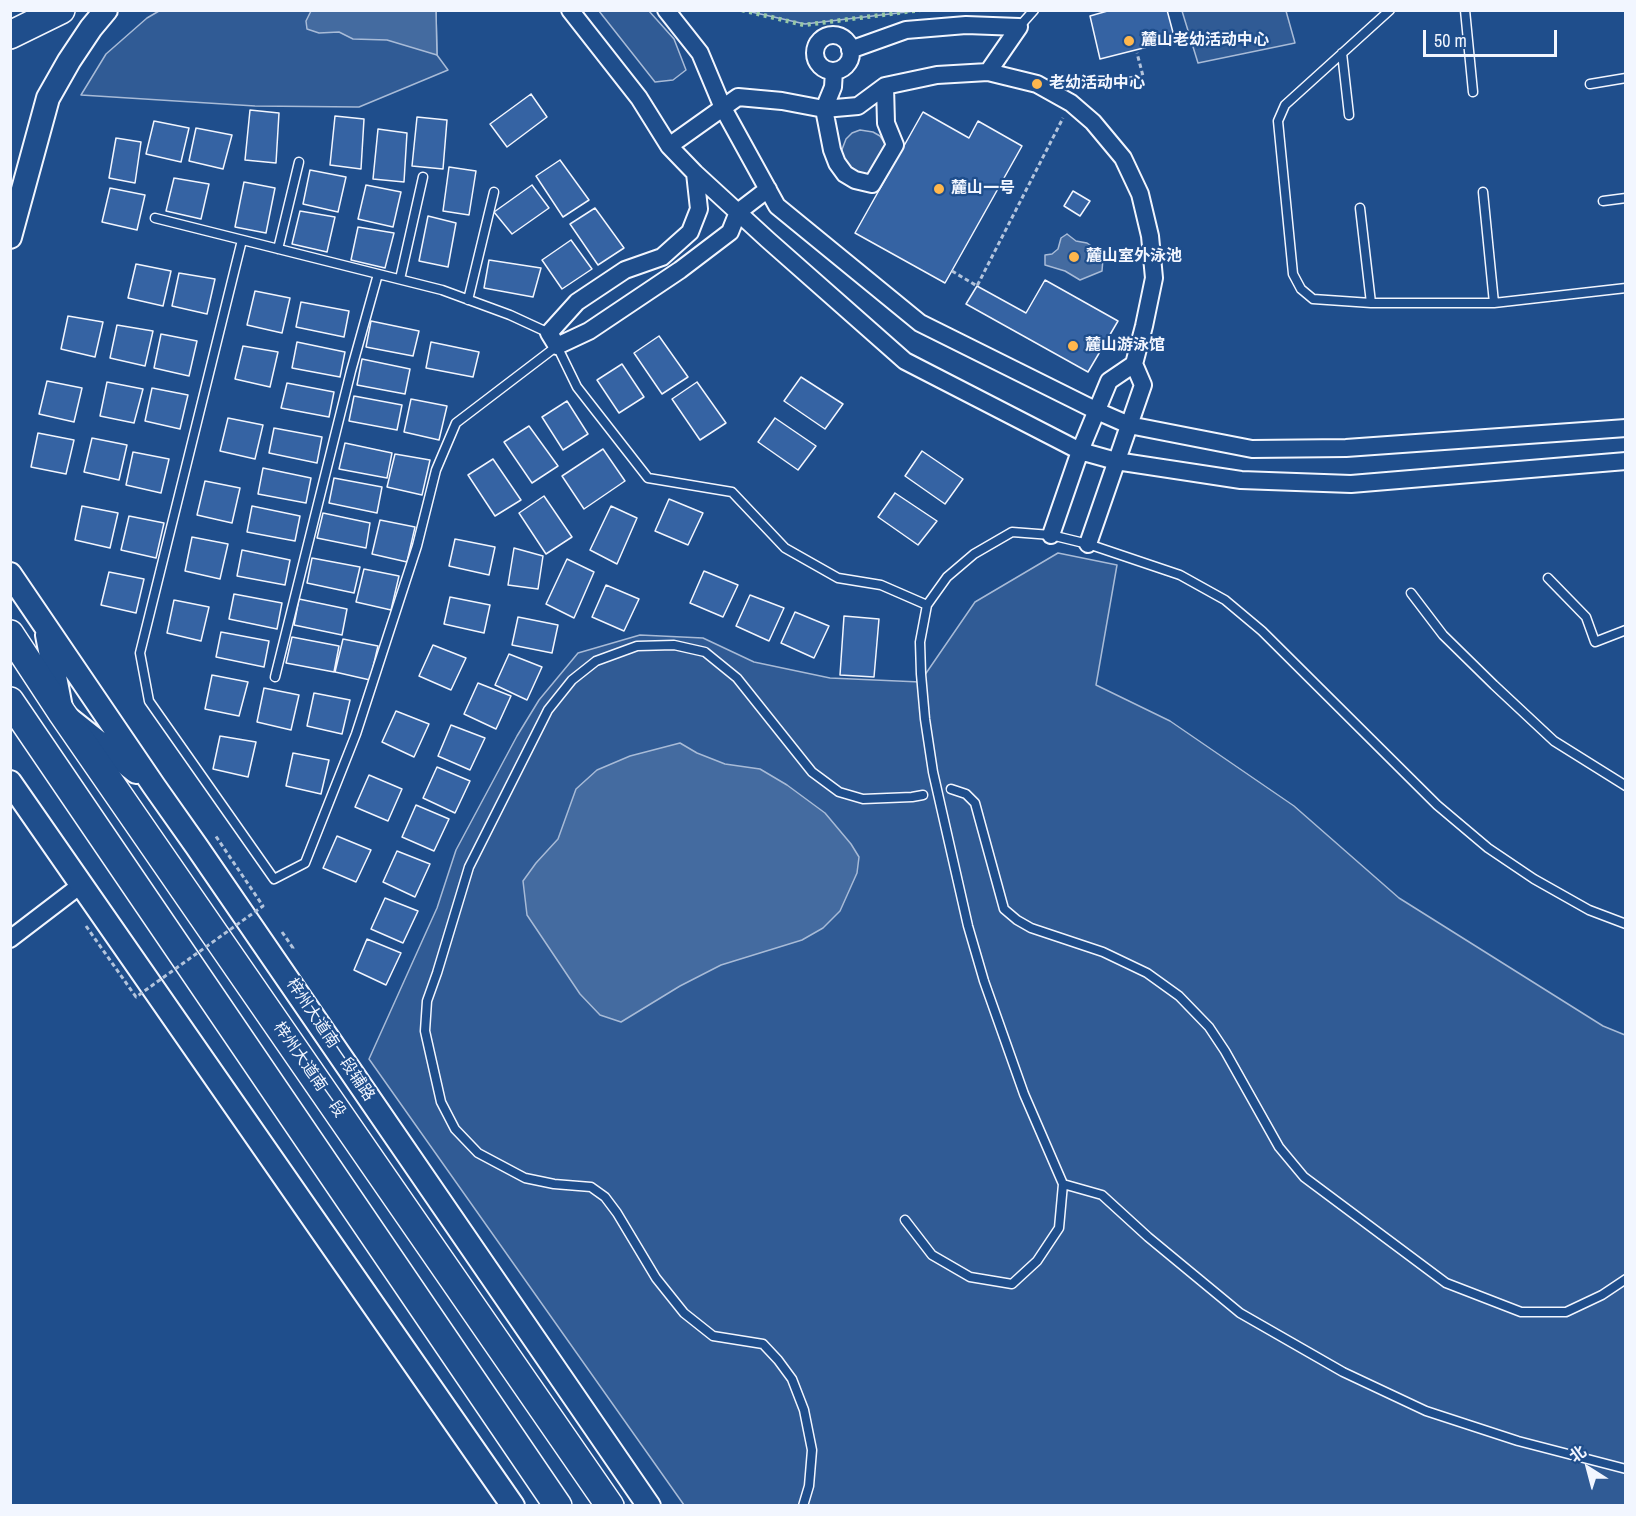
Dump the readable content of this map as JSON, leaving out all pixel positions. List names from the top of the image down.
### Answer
{
  "streets": {
    "highway": ["梓州大道南一段"],
    "main road": ["梓州大道南一段辅路"]
  },
  "places": [
    "麓山老幼活动中心",
    "老幼活动中心",
    "麓山一号",
    "麓山室外泳池",
    "麓山游泳馆"
  ],
  "scale_bar": "50 m",
  "north": "top left"
}
